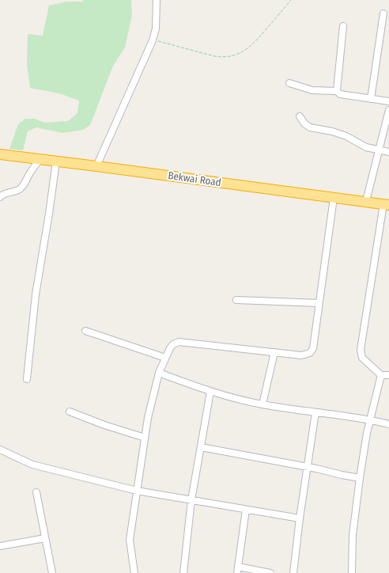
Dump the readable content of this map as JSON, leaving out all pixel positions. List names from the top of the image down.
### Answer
{
  "streets": {
    "highway": ["Bekwai Road"]
  }
}
